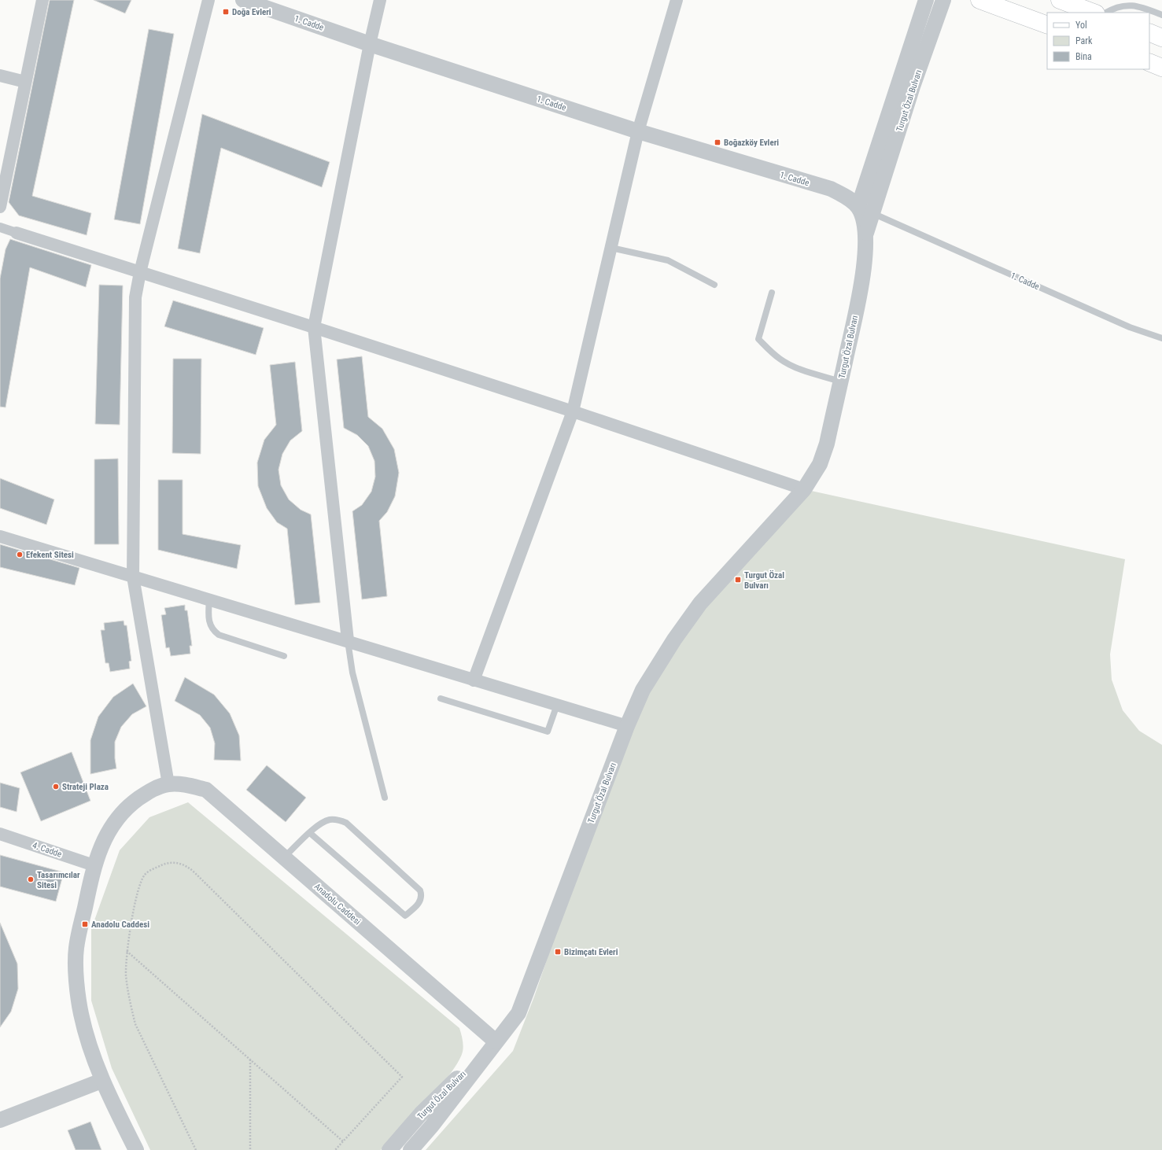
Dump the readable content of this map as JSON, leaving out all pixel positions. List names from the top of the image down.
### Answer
{
  "streets": {
    "street": [
      "1. Cadde",
      "Turgut Özal Bulvarı",
      "4. Cadde",
      "Anadolu Caddesi"
    ]
  },
  "crossings": [
    ["1. Cadde", "Turgut Özal Bulvarı"],
    ["Turgut Özal Bulvarı", "Anadolu Caddesi"],
    ["4. Cadde", "Anadolu Caddesi"]
  ],
  "places": {
    "transit": [
      "Doğa Evleri",
      "Boğazköy Evleri",
      "Turgut Özal Bulvarı",
      "Anadolu Caddesi",
      "Bizimçatı Evleri"
    ],
    "other": ["Efekent Sitesi", "Strateji Plaza", "Tasarımcılar Sitesi"]
  },
  "legend": ["Yol", "Park", "Bina"]
}
